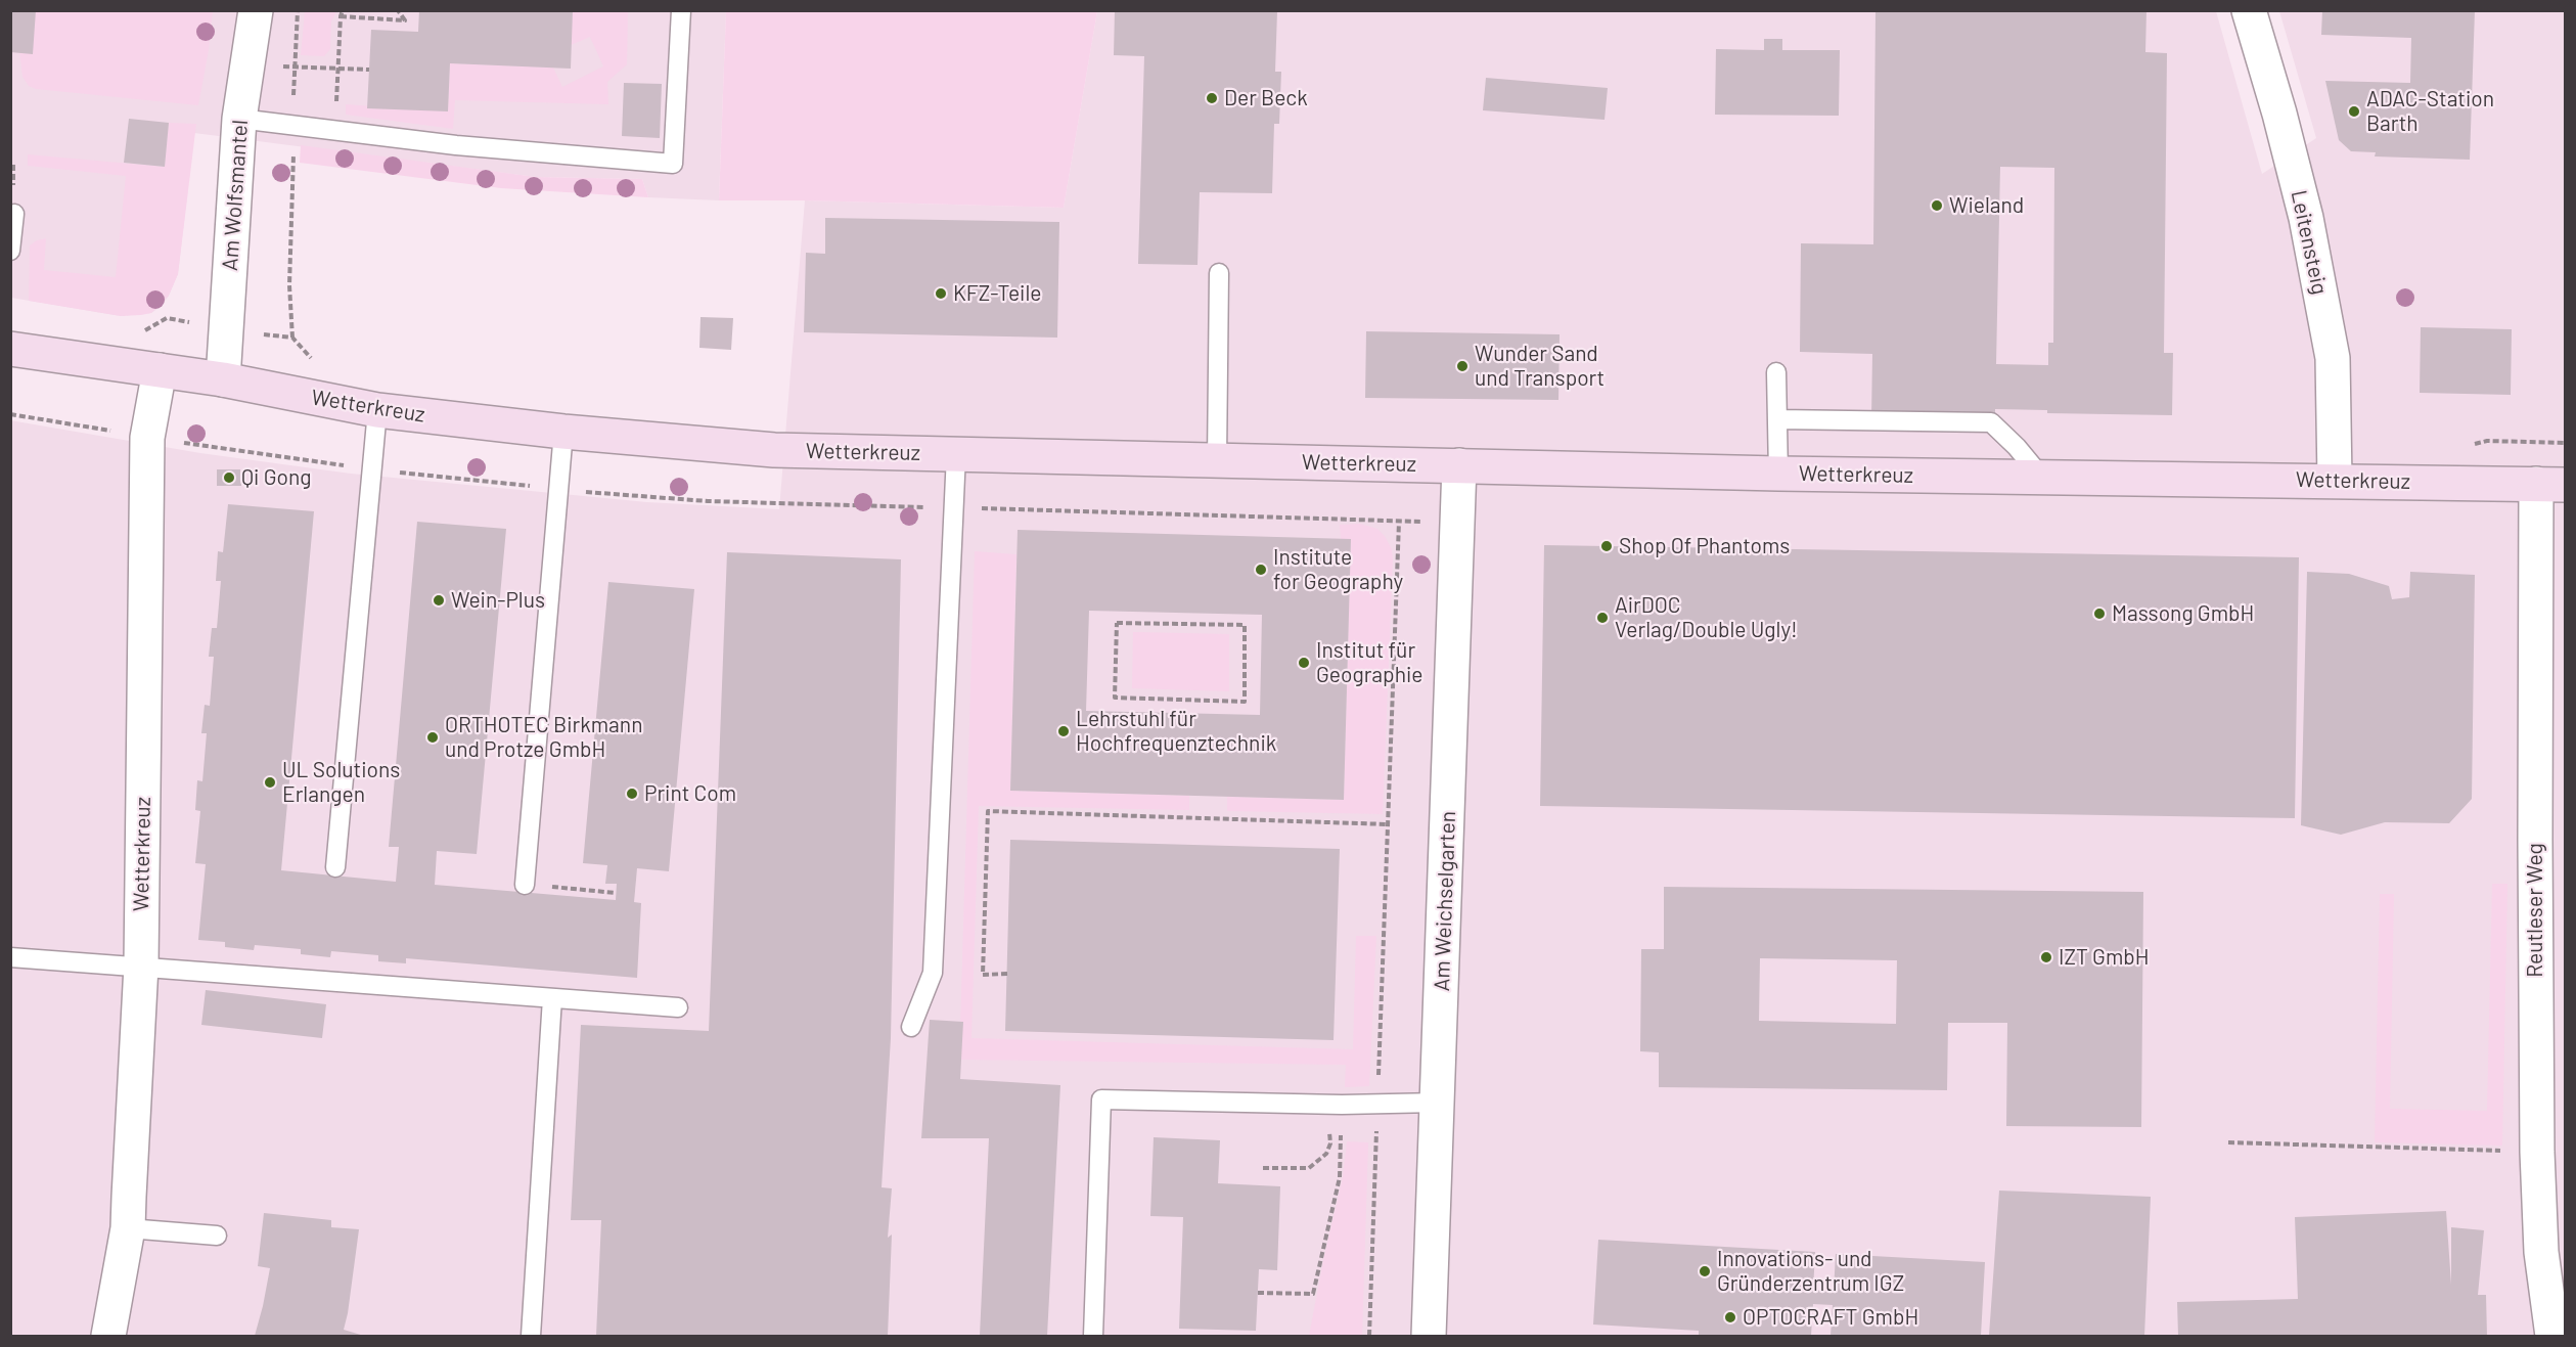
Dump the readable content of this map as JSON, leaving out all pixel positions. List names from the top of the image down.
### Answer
{
  "streets": {
    "street": [
      "Am Wolfsmantel",
      "Leitensteig",
      "Wetterkreuz",
      "Am Weichselgarten",
      "Reutleser Weg"
    ]
  },
  "crossings": [
    ["Am Wolfsmantel", "Wetterkreuz"],
    ["Leitensteig", "Wetterkreuz"],
    ["Wetterkreuz", "Am Weichselgarten"],
    ["Wetterkreuz", "Reutleser Weg"]
  ],
  "places": [
    "Der Beck",
    "ADAC-Station Barth",
    "Wieland",
    "KFZ-Teile",
    "Wunder Sand und Transport",
    "Qi Gong",
    "Shop Of Phantoms",
    "Institute for Geography",
    "Wein-Plus",
    "Massong GmbH",
    "AirDOC Verlag/Double Ugly!",
    "Institut für Geographie",
    "Lehrstuhl für Hochfrequenztechnik",
    "ORTHOTEC Birkmann und Protze GmbH",
    "UL Solutions Erlangen",
    "Print Com",
    "IZT GmbH",
    "Innovations- und Gründerzentrum IGZ",
    "OPTOCRAFT GmbH"
  ]
}
